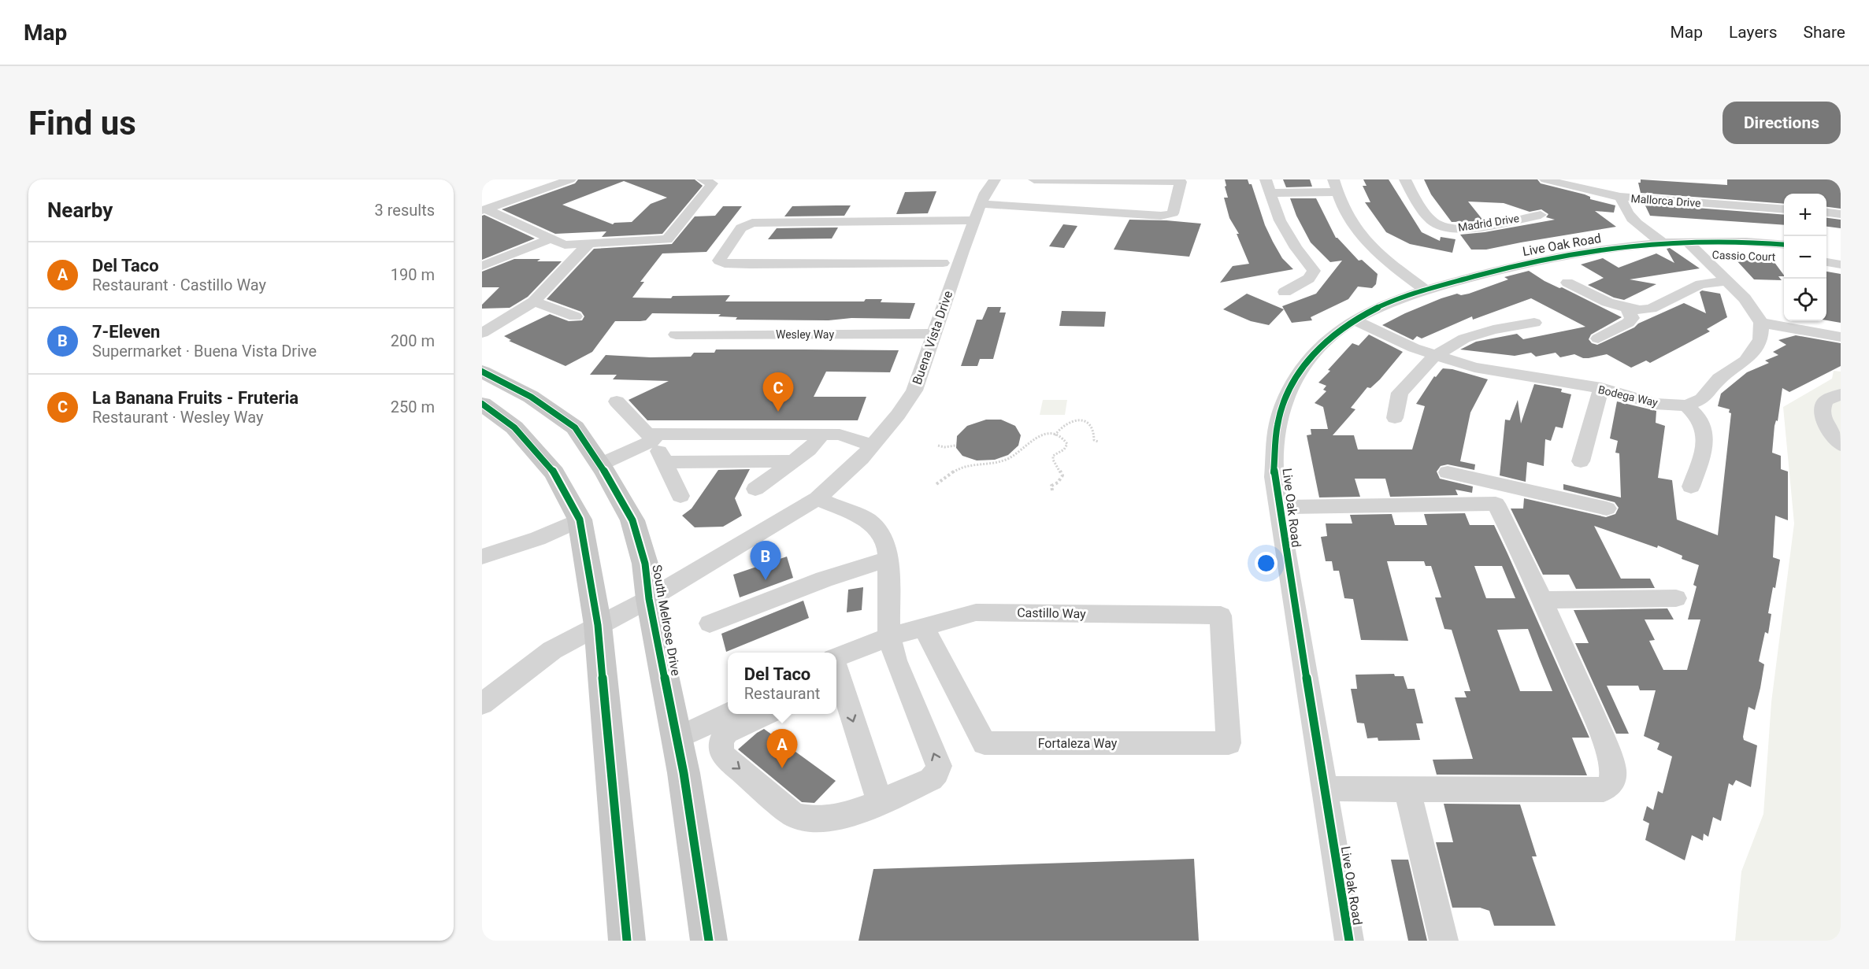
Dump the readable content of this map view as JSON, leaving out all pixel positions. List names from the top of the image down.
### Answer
{
  "streets": {
    "main road": ["South Melrose Drive"],
    "street": [
      "Mallorca Drive",
      "Madrid Drive",
      "Live Oak Road",
      "Cassio Court",
      "Wesley Way",
      "Buena Vista Drive",
      "Bodega Way",
      "Castillo Way",
      "Fortaleza Way"
    ]
  },
  "crossings": [
    ["Live Oak Road", "Cassio Court"],
    ["Live Oak Road", "Bodega Way"],
    ["Wesley Way", "Buena Vista Drive"],
    ["Buena Vista Drive", "South Melrose Drive"],
    ["Castillo Way", "Fortaleza Way"]
  ],
  "page": {
    "header": "Map",
    "nav": ["Map", "Layers", "Share"],
    "buttons": "Directions",
    "title": "Find us",
    "heading": ["Nearby", "3 results"],
    "map_buttons": ["+", "−"],
    "list": [
      {
        "mark": "A",
        "name": "Del Taco",
        "note": "Restaurant · Castillo Way",
        "value": "190 m"
      },
      {
        "mark": "B",
        "name": "7-Eleven",
        "note": "Supermarket · Buena Vista Drive",
        "value": "200 m"
      },
      {
        "mark": "C",
        "name": "La Banana Fruits - Fruteria",
        "note": "Restaurant · Wesley Way",
        "value": "250 m"
      }
    ],
    "pins": ["C", "B", "A"],
    "popup": ["Del Taco", "Restaurant"]
  }
}
